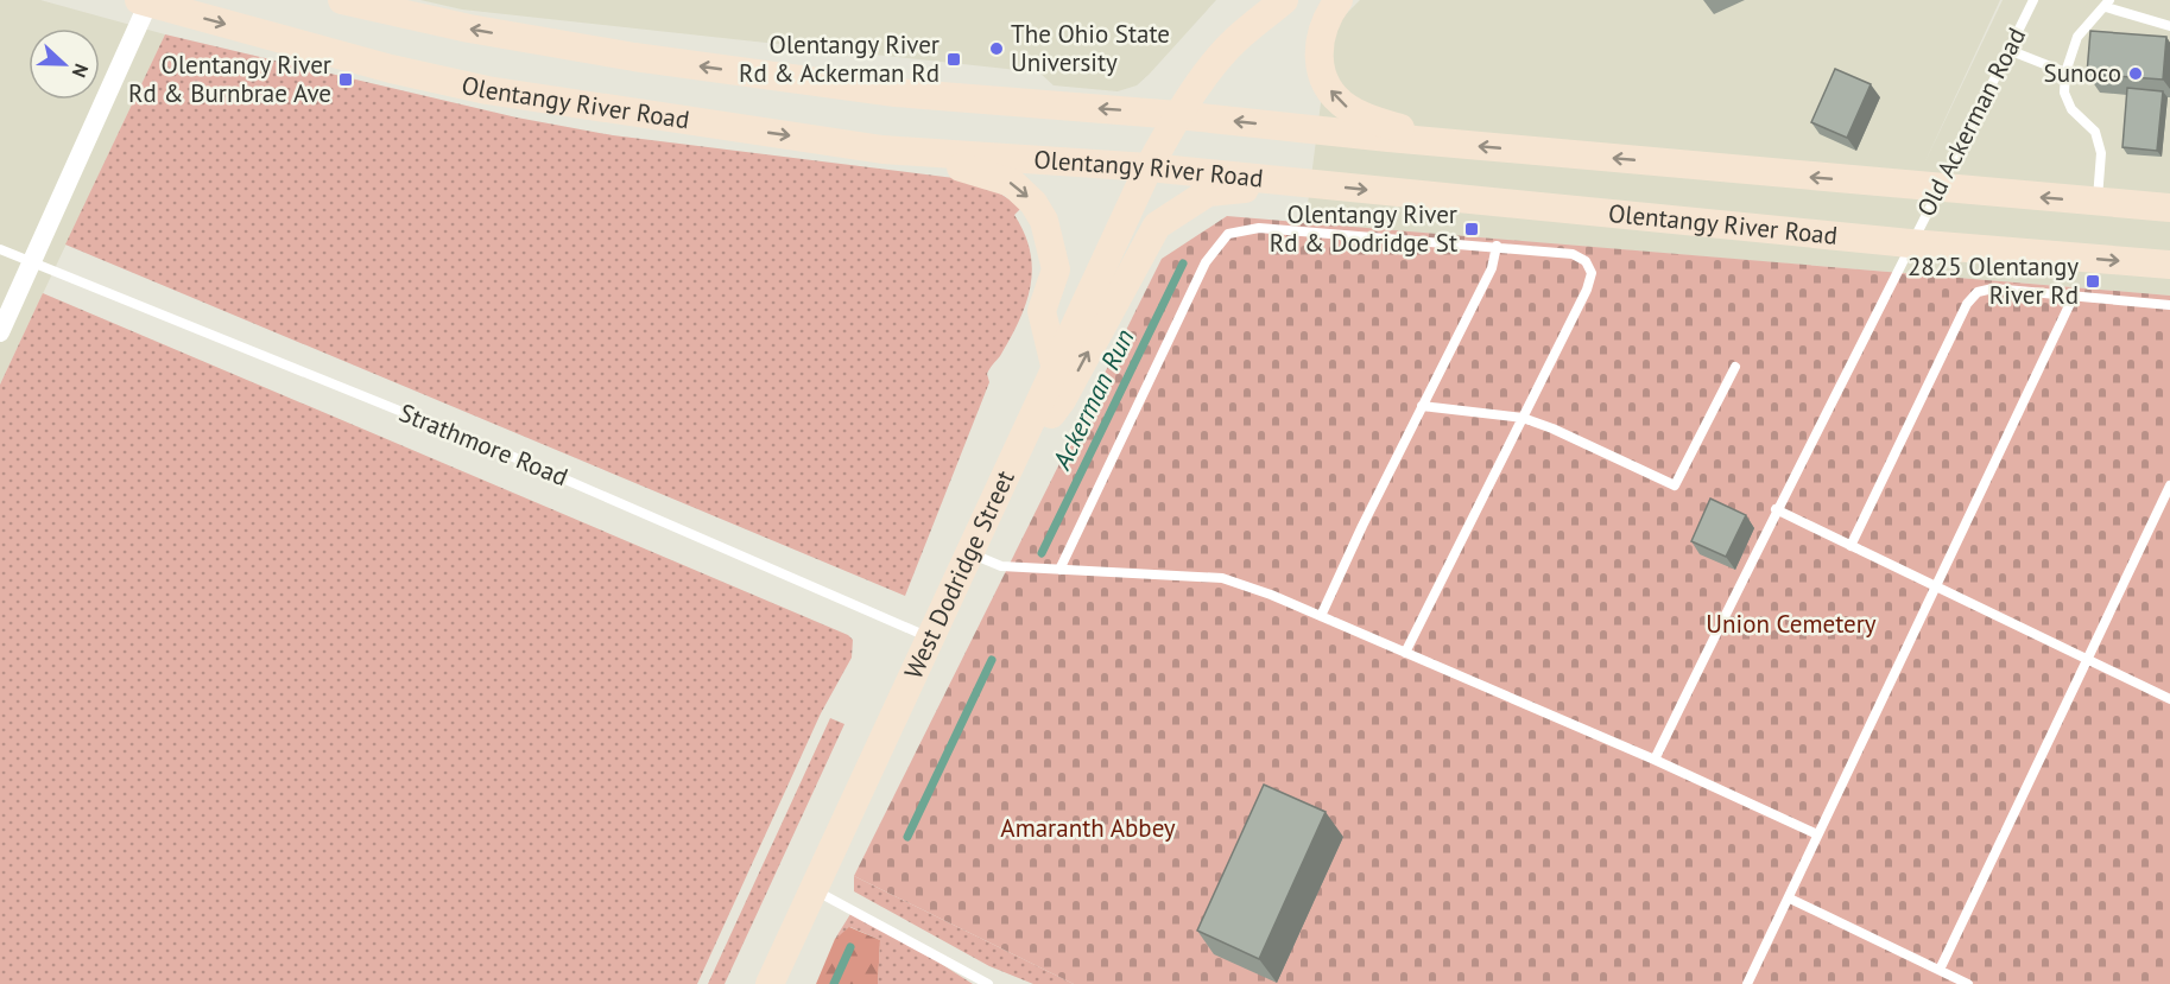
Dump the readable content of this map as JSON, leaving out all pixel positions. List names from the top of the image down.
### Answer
{
  "streets": {
    "main road": ["Olentangy River Road", "West Dodridge Street"],
    "lane": ["Old Ackerman Road", "Strathmore Road"]
  },
  "crossings": [
    ["Olentangy River Road", "Old Ackerman Road"],
    ["Olentangy River Road", "West Dodridge Street"],
    ["Strathmore Road", "West Dodridge Street"]
  ],
  "water": ["Ackerman Run"],
  "parks": ["Union Cemetery", "Amaranth Abbey"],
  "places": {
    "other": ["The Ohio State University", "Sunoco"],
    "transit": [
      "Olentangy River Rd & Ackerman Rd",
      "Olentangy River Rd & Burnbrae Ave",
      "Olentangy River Rd & Dodridge St",
      "2825 Olentangy River Rd"
    ]
  },
  "north": "right"
}
